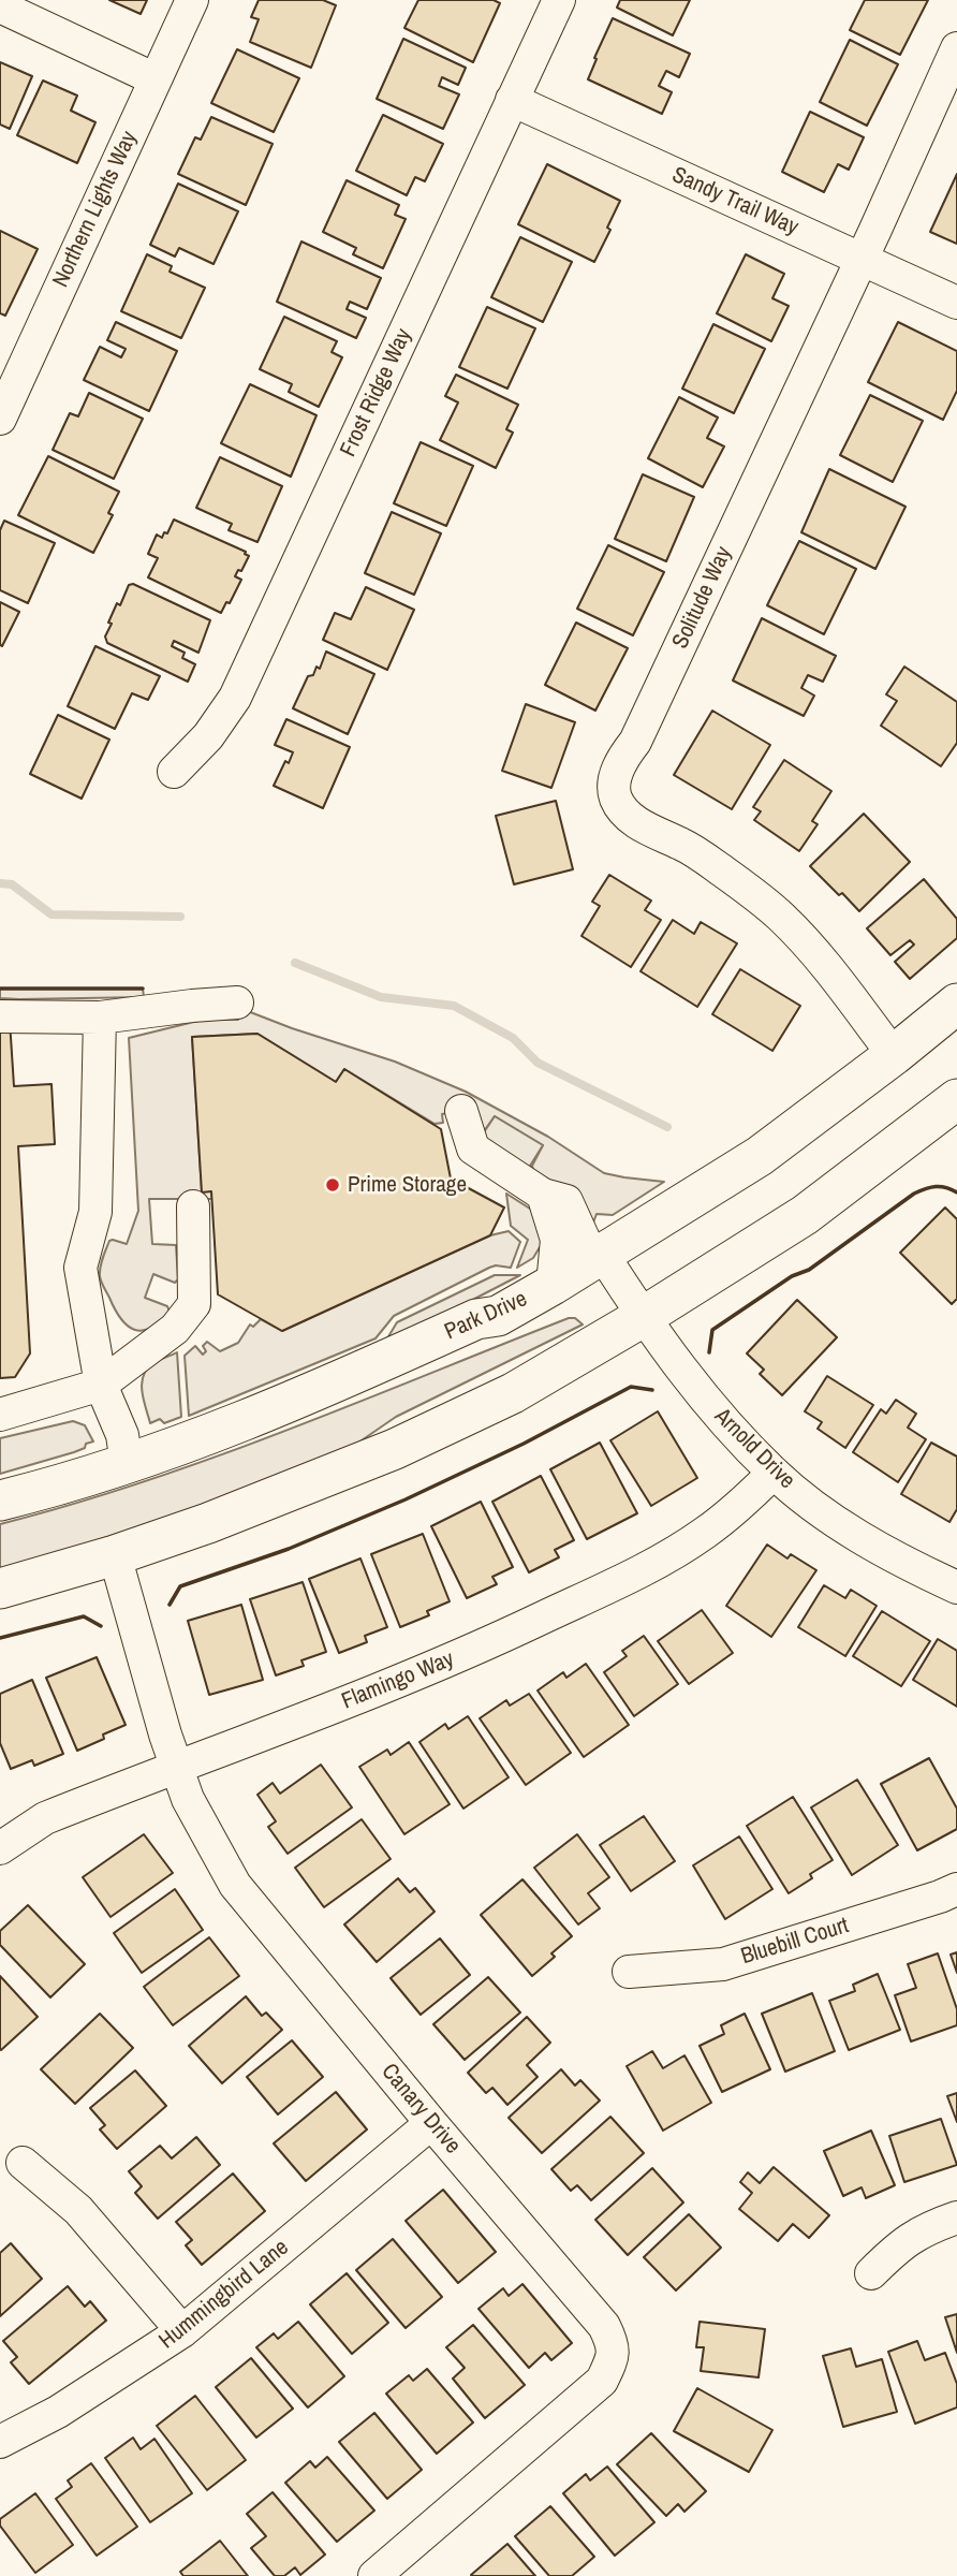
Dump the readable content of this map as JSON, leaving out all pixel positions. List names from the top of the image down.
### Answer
{
  "streets": {
    "main road": ["Park Drive"],
    "street": [
      "Sandy Trail Way",
      "Northern Lights Way",
      "Frost Ridge Way",
      "Solitude Way",
      "Arnold Drive",
      "Flamingo Way",
      "Bluebill Court",
      "Canary Drive",
      "Hummingbird Lane"
    ]
  },
  "crossings": [
    ["Sandy Trail Way", "Frost Ridge Way"],
    ["Sandy Trail Way", "Solitude Way"],
    ["Solitude Way", "Park Drive"],
    ["Park Drive", "Arnold Drive"],
    ["Arnold Drive", "Flamingo Way"],
    ["Flamingo Way", "Canary Drive"],
    ["Canary Drive", "Hummingbird Lane"]
  ],
  "places": ["Prime Storage"]
}
